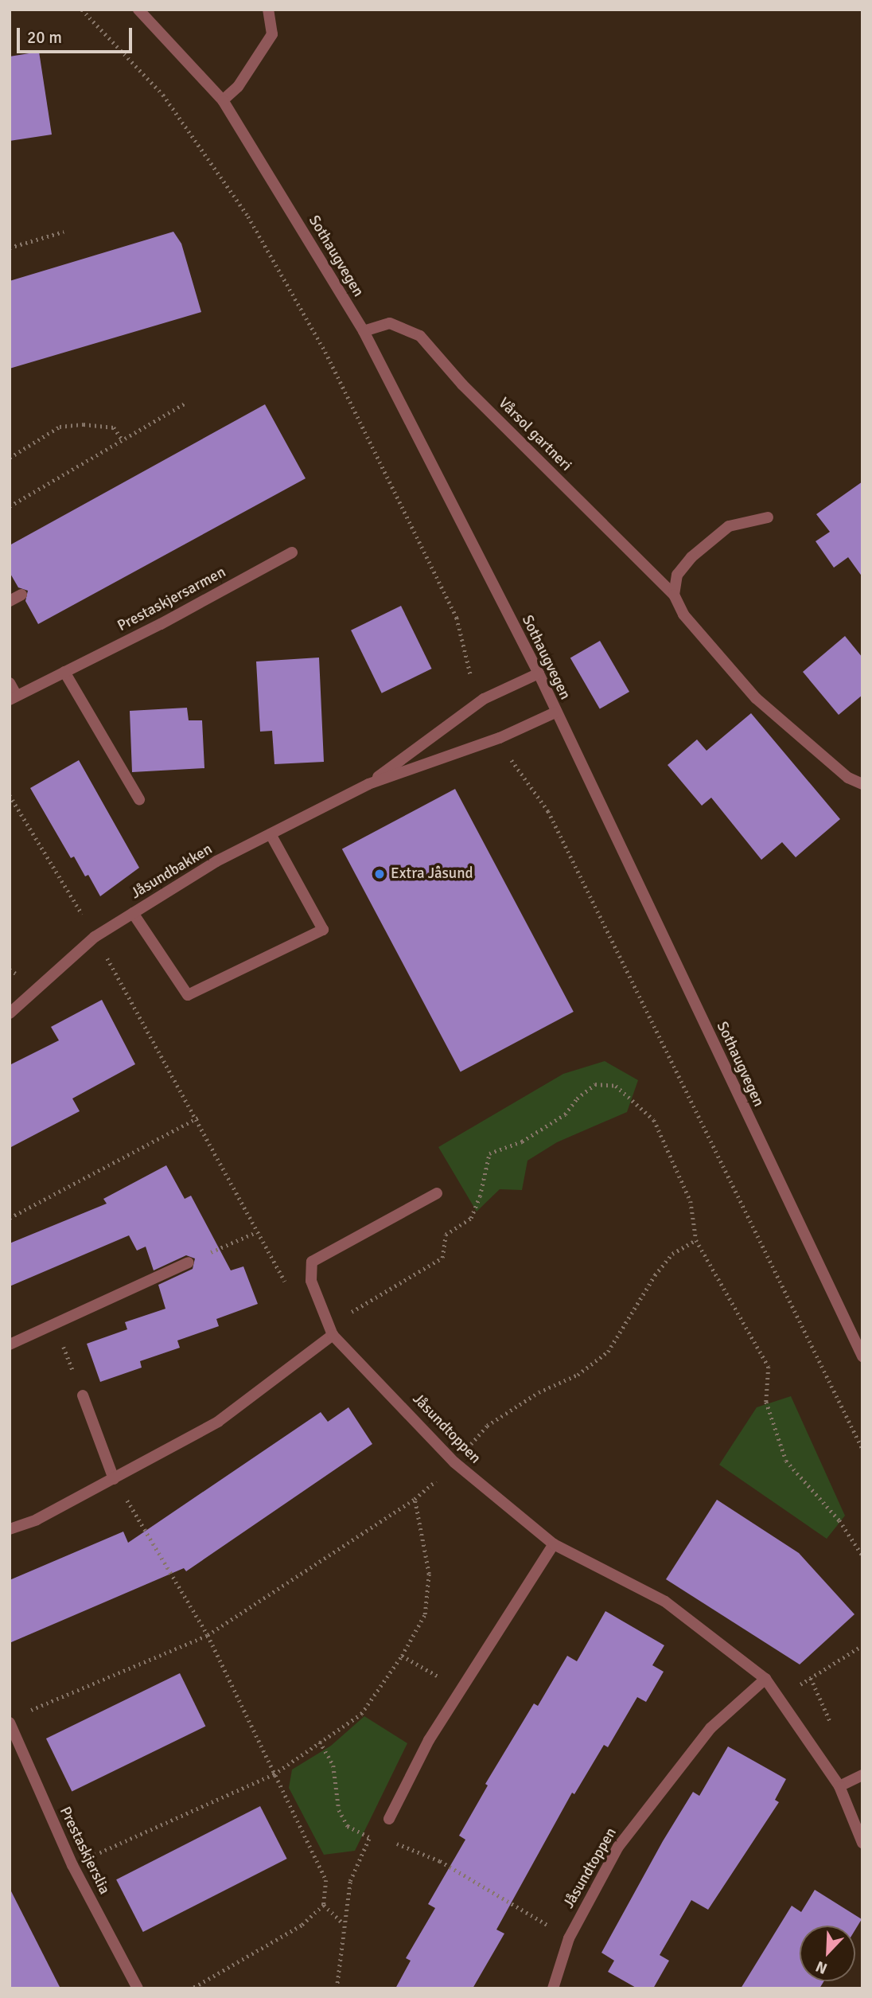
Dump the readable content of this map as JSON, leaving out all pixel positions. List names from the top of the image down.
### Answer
{
  "streets": {
    "street": [
      "Sothaugvegen",
      "Vårsol gartneri",
      "Prestaskjersarmen",
      "Jåsundbakken",
      "Jåsundtoppen",
      "Prestaskjerslia"
    ]
  },
  "crossings": [
    ["Sothaugvegen", "Vårsol gartneri"],
    ["Sothaugvegen", "Jåsundbakken"]
  ],
  "places": ["Extra Jåsund"],
  "scale_bar": "20 m",
  "north": "bottom left"
}
